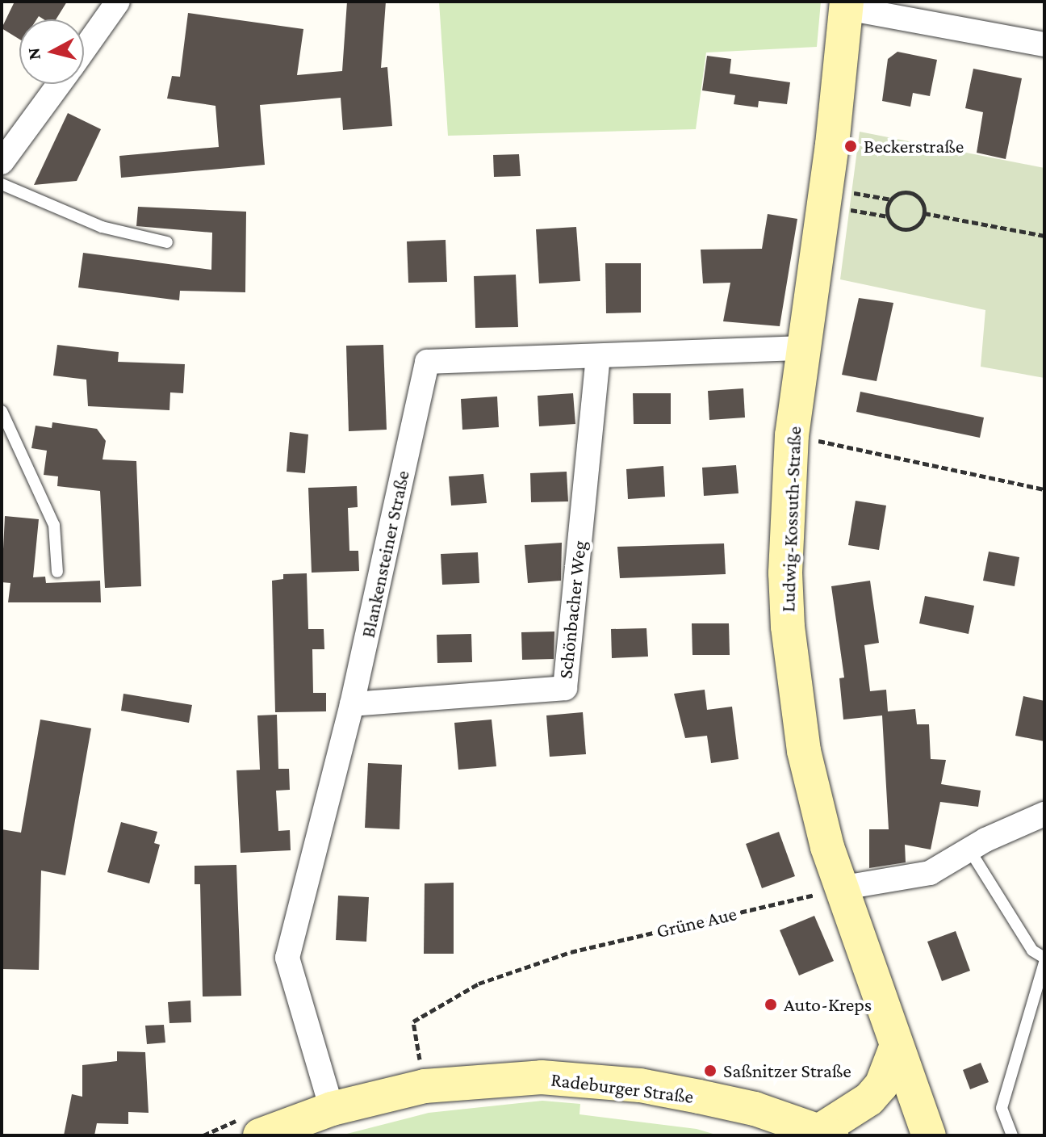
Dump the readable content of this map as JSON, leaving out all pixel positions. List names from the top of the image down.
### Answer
{
  "streets": {
    "street": [
      "Ludwig-Kossuth-Straße",
      "Blankensteiner Straße",
      "Schönbacher Weg",
      "Radeburger Straße"
    ],
    "path": ["Grüne Aue"]
  },
  "crossings": [
    ["Ludwig-Kossuth-Straße", "Blankensteiner Straße"],
    ["Ludwig-Kossuth-Straße", "Grüne Aue"],
    ["Blankensteiner Straße", "Schönbacher Weg"],
    ["Blankensteiner Straße", "Radeburger Straße"],
    ["Grüne Aue", "Radeburger Straße"]
  ],
  "places": ["Beckerstraße", "Auto-Kreps", "Saßnitzer Straße"],
  "north": "left"
}
